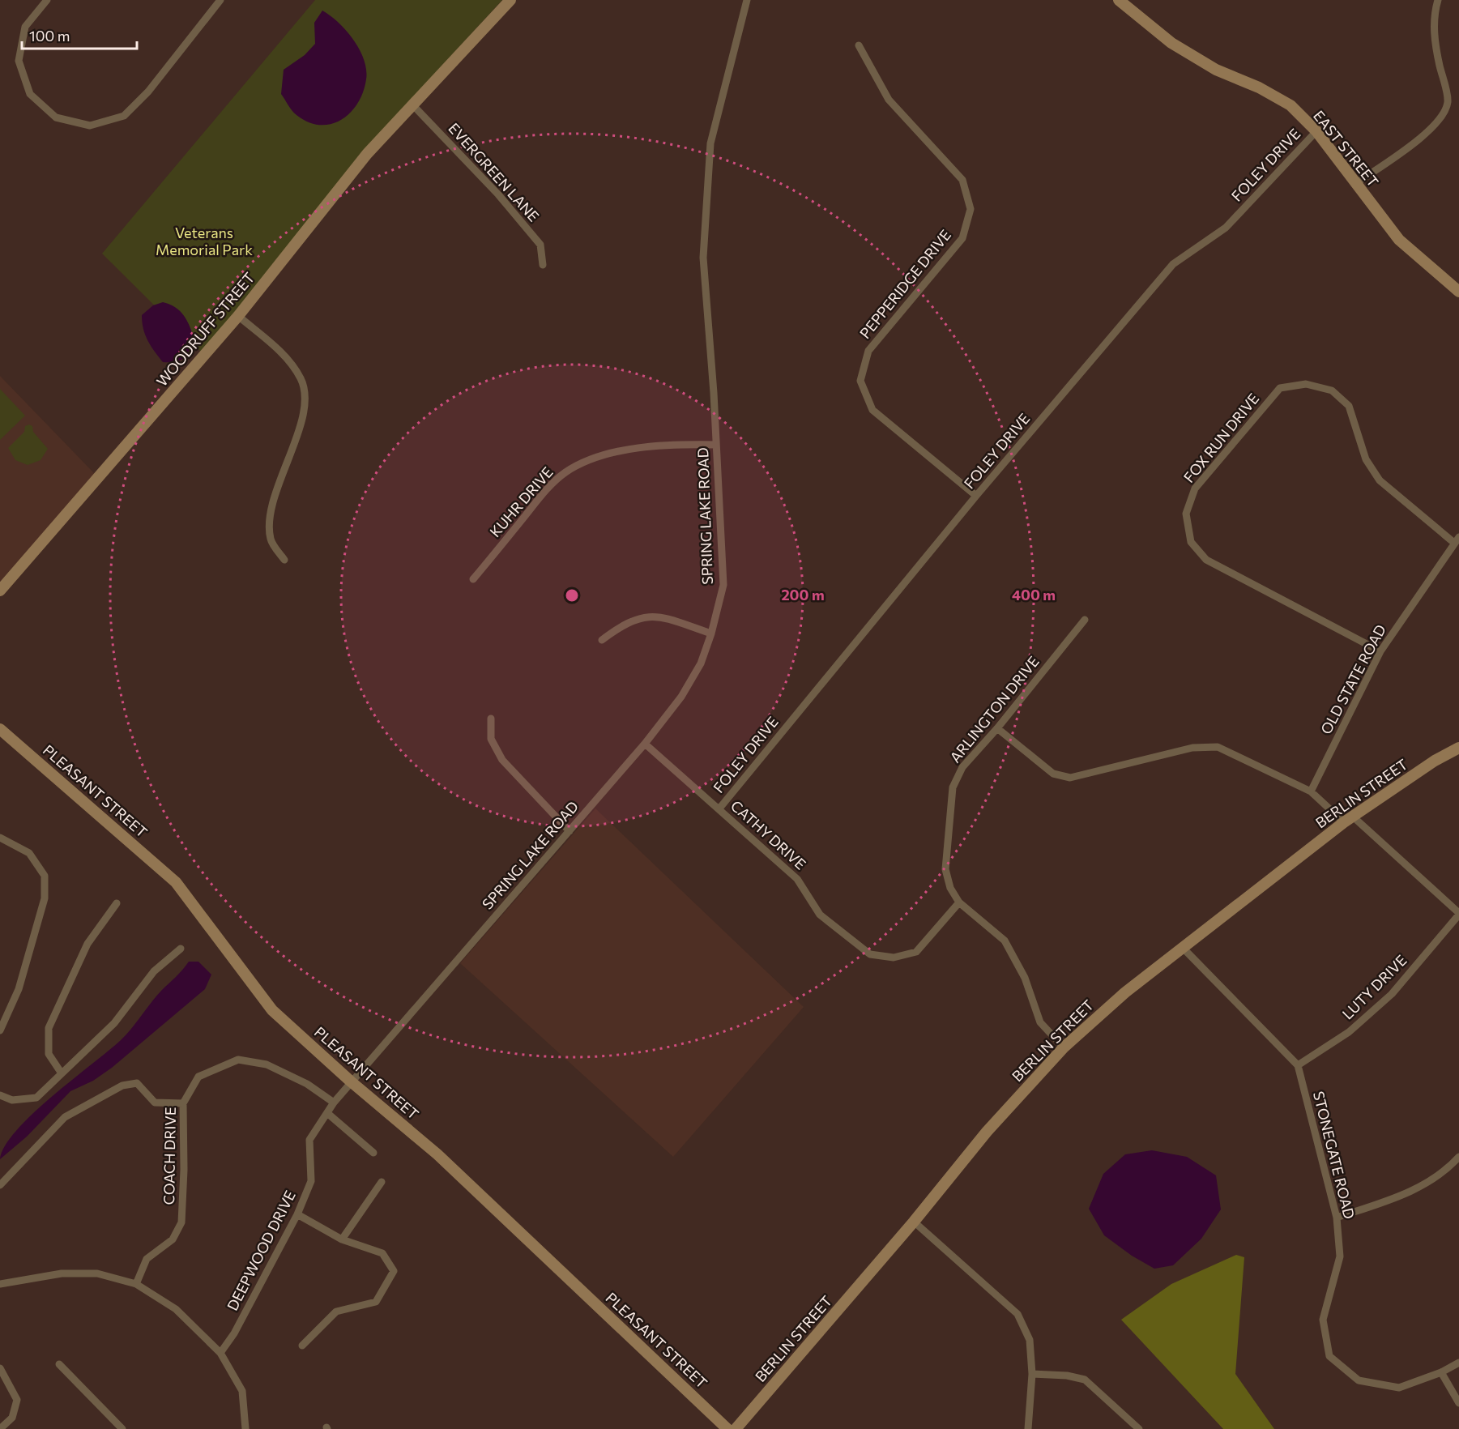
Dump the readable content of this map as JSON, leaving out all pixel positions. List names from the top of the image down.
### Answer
{
  "streets": {
    "street": [
      "EAST STREET",
      "FOLEY DRIVE",
      "EVERGREEN LANE",
      "PEPPERIDGE DRIVE",
      "WOODRUFF STREET",
      "FOX RUN DRIVE",
      "KUHR DRIVE",
      "SPRING LAKE ROAD",
      "OLD STATE ROAD",
      "ARLINGTON DRIVE",
      "PLEASANT STREET",
      "BERLIN STREET",
      "CATHY DRIVE",
      "LUTY DRIVE",
      "STONEGATE ROAD",
      "COACH DRIVE",
      "DEEPWOOD DRIVE"
    ]
  },
  "crossings": [
    ["EAST STREET", "FOLEY DRIVE"],
    ["FOLEY DRIVE", "PEPPERIDGE DRIVE"],
    ["FOLEY DRIVE", "CATHY DRIVE"],
    ["EVERGREEN LANE", "WOODRUFF STREET"],
    ["FOX RUN DRIVE", "OLD STATE ROAD"],
    ["KUHR DRIVE", "SPRING LAKE ROAD"],
    ["SPRING LAKE ROAD", "PLEASANT STREET"],
    ["SPRING LAKE ROAD", "CATHY DRIVE"],
    ["SPRING LAKE ROAD", "DEEPWOOD DRIVE"],
    ["ARLINGTON DRIVE", "BERLIN STREET"],
    ["ARLINGTON DRIVE", "CATHY DRIVE"],
    ["PLEASANT STREET", "DEEPWOOD DRIVE"],
    ["LUTY DRIVE", "STONEGATE ROAD"],
    ["COACH DRIVE", "DEEPWOOD DRIVE"]
  ],
  "parks": ["Veterans Memorial Park"],
  "scale_bar": "100 m",
  "rings": ["200 m", "400 m"]
}
